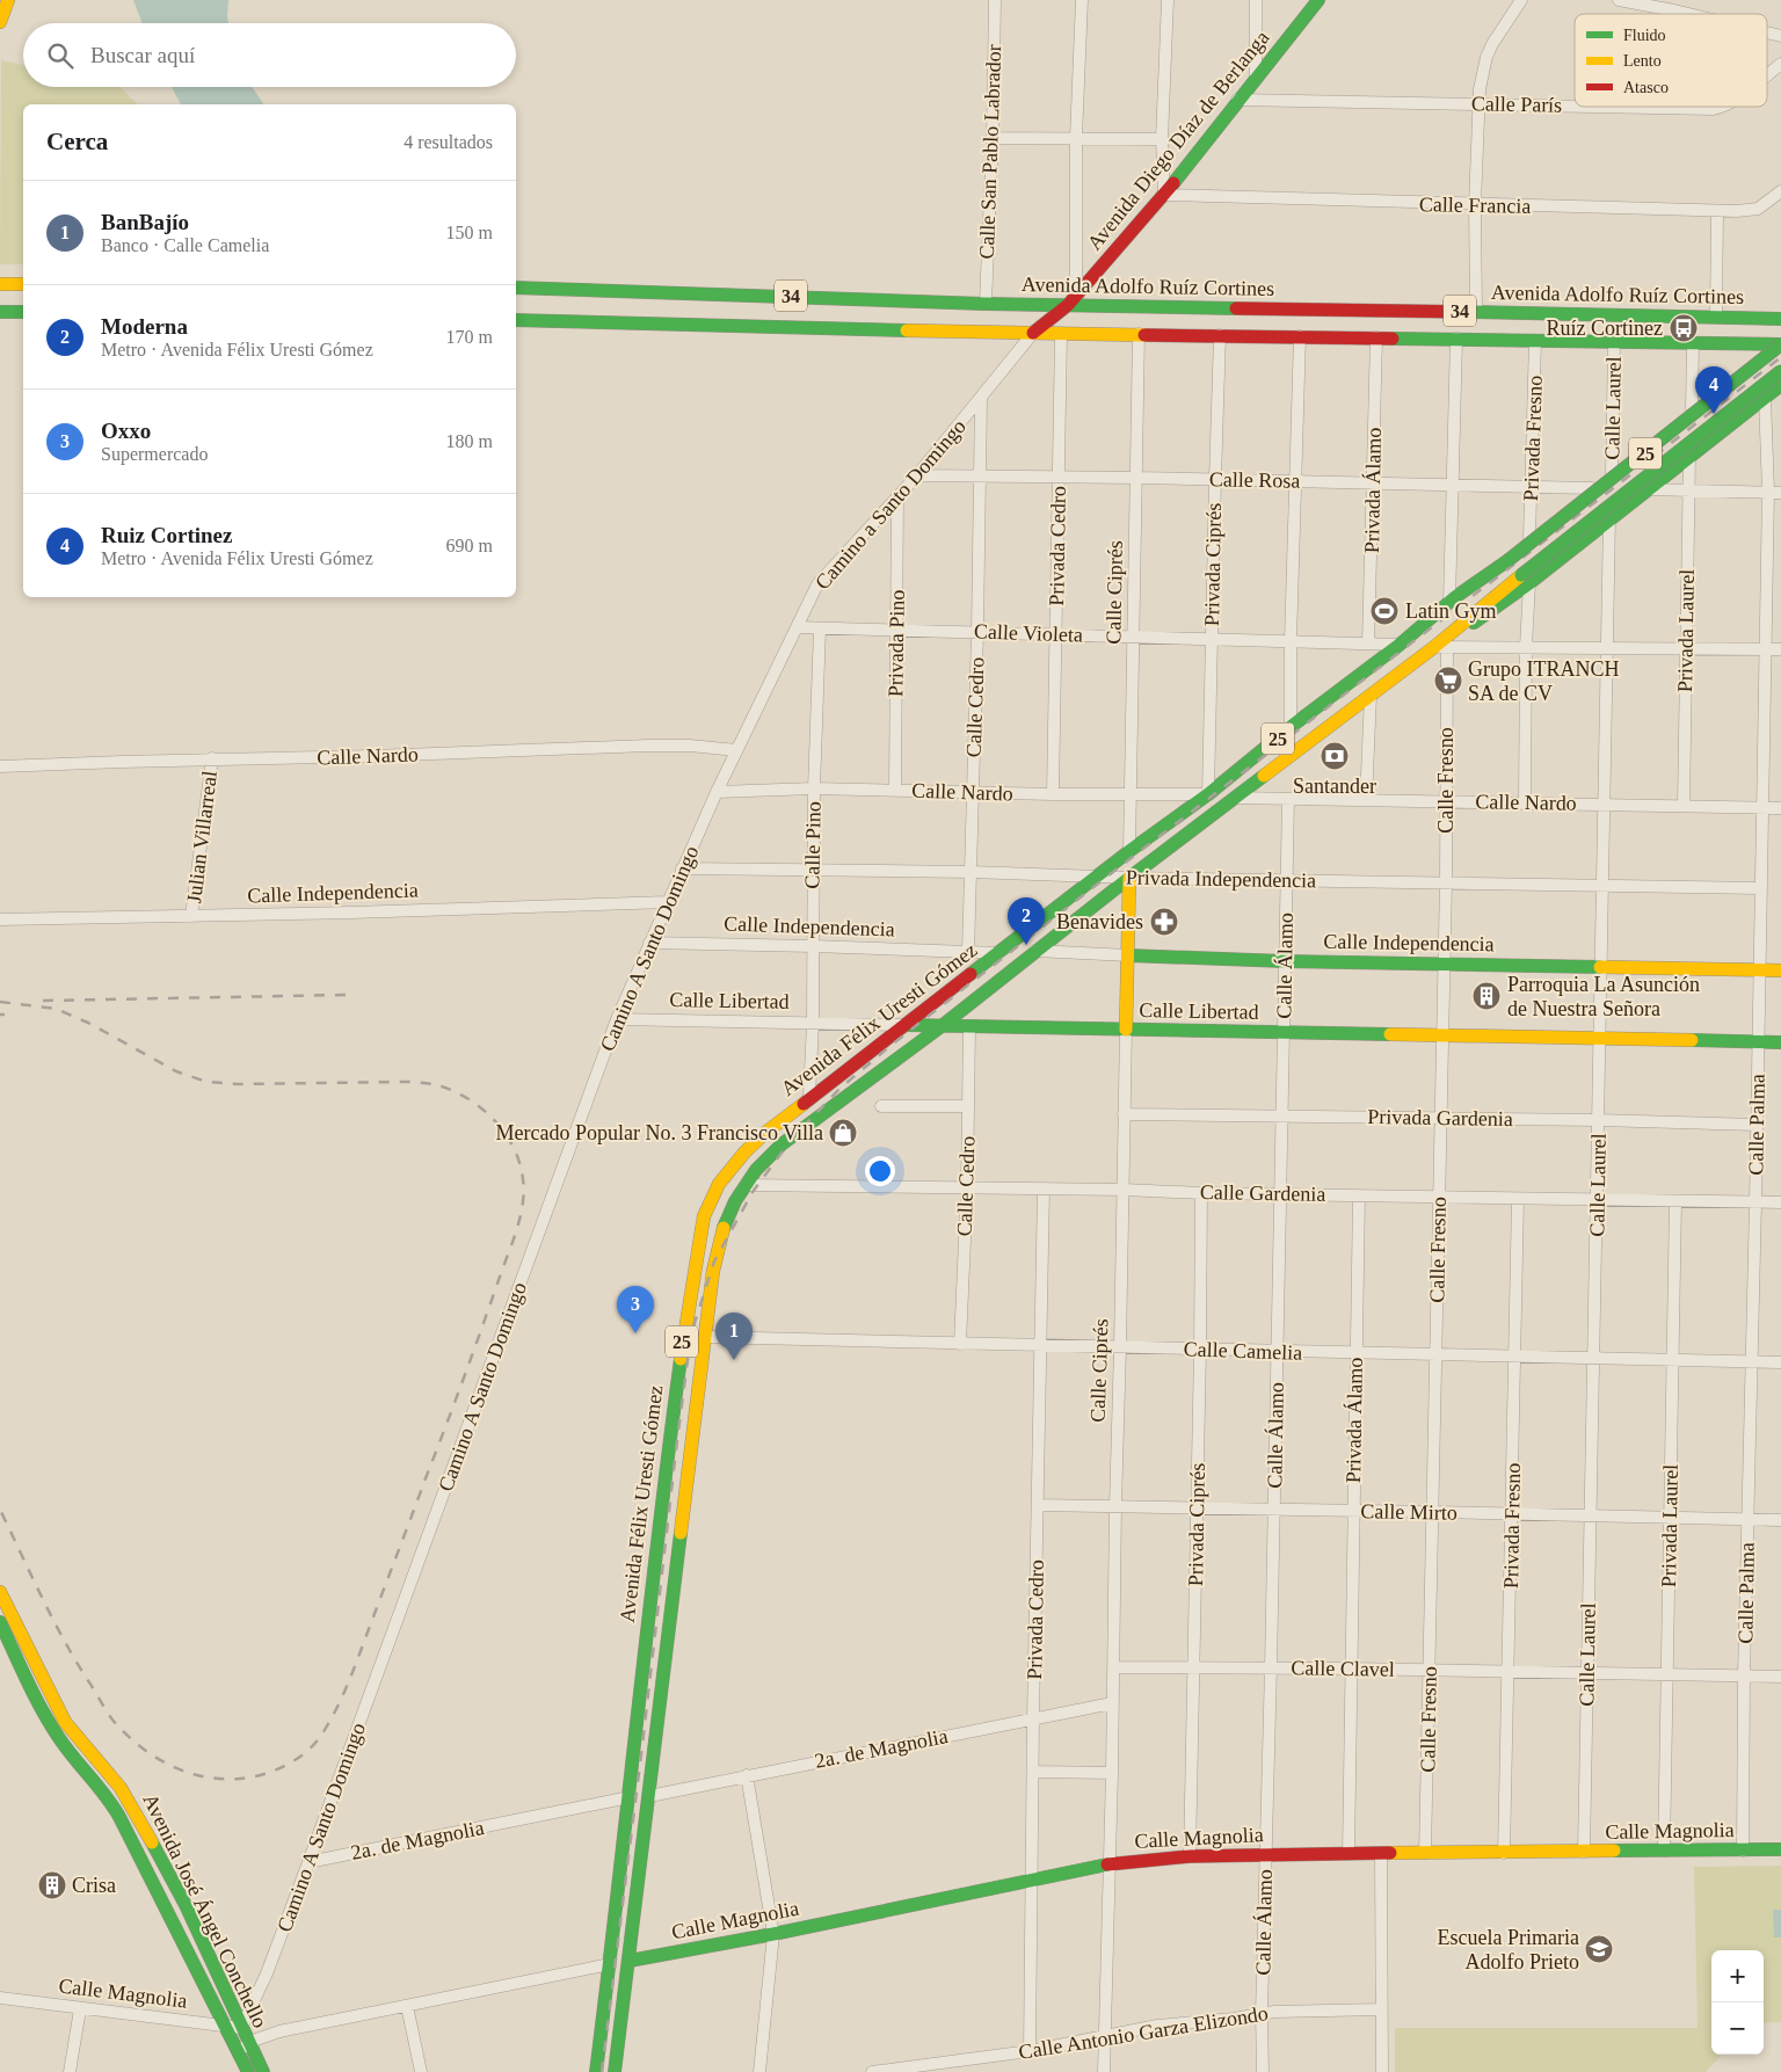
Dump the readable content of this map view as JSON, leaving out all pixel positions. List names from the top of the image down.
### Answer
{
  "streets": {
    "main road": [
      "Avenida Diego Díaz de Berlanga",
      "Avenida Adolfo Ruíz Cortines",
      "34",
      "25",
      "Calle Ciprés",
      "Calle Independencia",
      "Calle Libertad",
      "Avenida Félix Uresti Gómez",
      "Calle Magnolia",
      "Avenida José Ángel Conchello"
    ],
    "street": [
      "Calle París",
      "Calle San Pablo Labrador",
      "Calle Francia",
      "Calle Laurel",
      "Privada Fresno",
      "Calle Rosa",
      "Privada Álamo",
      "Camino a Santo Domingo",
      "Privada Cedro",
      "Privada Ciprés",
      "Privada Laurel",
      "Calle Violeta",
      "Privada Pino",
      "Calle Cedro",
      "Calle Nardo",
      "Calle Fresno",
      "Julian Villarreal",
      "Calle Pino",
      "Privada Independencia",
      "Camino A Santo Domingo",
      "Calle Álamo",
      "Privada Gardenia",
      "Calle Palma",
      "Calle Gardenia",
      "Calle Camelia",
      "Calle Mirto",
      "Calle Clavel",
      "2a. de Magnolia",
      "Calle Antonio Garza Elizondo"
    ]
  },
  "crossings": [
    ["Calle París", "Avenida Diego Díaz de Berlanga"],
    ["Avenida Diego Díaz de Berlanga", "Calle Francia"],
    ["Avenida Diego Díaz de Berlanga", "Avenida Adolfo Ruíz Cortines"],
    ["Avenida Diego Díaz de Berlanga", "34"],
    ["Avenida Diego Díaz de Berlanga", "Camino a Santo Domingo"],
    ["Avenida Diego Díaz de Berlanga", "Privada Cedro"],
    ["Calle San Pablo Labrador", "Avenida Adolfo Ruíz Cortines"],
    ["34", "Calle Laurel"],
    ["34", "Privada Fresno"],
    ["34", "Privada Álamo"],
    ["34", "Camino a Santo Domingo"],
    ["34", "Privada Cedro"],
    ["34", "Privada Ciprés"],
    ["34", "Calle Ciprés"],
    ["34", "Avenida Félix Uresti Gómez"],
    ["Calle Laurel", "Calle Nardo"],
    ["Calle Laurel", "Privada Independencia"],
    ["Calle Laurel", "Calle Independencia"],
    ["Calle Laurel", "Calle Libertad"],
    ["Calle Laurel", "Privada Gardenia"],
    ["Calle Laurel", "Calle Gardenia"],
    ["Calle Laurel", "Calle Camelia"],
    ["Calle Laurel", "Calle Mirto"],
    ["Calle Laurel", "Calle Clavel"],
    ["Calle Laurel", "Calle Magnolia"],
    ["Privada Fresno", "Calle Rosa"],
    ["Privada Fresno", "Calle Gardenia"],
    ["Privada Fresno", "Calle Camelia"],
    ["Privada Fresno", "Calle Mirto"],
    ["Privada Fresno", "Calle Clavel"],
    ["Privada Fresno", "Calle Magnolia"],
    ["25", "Avenida Félix Uresti Gómez"],
    ["Calle Rosa", "Privada Álamo"],
    ["Calle Rosa", "Camino a Santo Domingo"],
    ["Calle Rosa", "Privada Cedro"],
    ["Calle Rosa", "Privada Ciprés"],
    ["Calle Rosa", "Calle Ciprés"],
    ["Calle Rosa", "Calle Cedro"],
    ["Privada Álamo", "Calle Violeta"],
    ["Privada Álamo", "Calle Gardenia"],
    ["Privada Álamo", "Calle Camelia"],
    ["Privada Álamo", "Calle Mirto"],
    ["Privada Álamo", "Calle Clavel"],
    ["Privada Álamo", "Calle Magnolia"],
    ["Camino a Santo Domingo", "Calle Violeta"],
    ["Camino a Santo Domingo", "Privada Pino"],
    ["Camino a Santo Domingo", "Calle Cedro"],
    ["Camino a Santo Domingo", "Calle Nardo"],
    ["Camino a Santo Domingo", "Camino A Santo Domingo"],
    ["Privada Cedro", "Calle Violeta"],
    ["Privada Cedro", "Calle Nardo"],
    ["Privada Cedro", "Calle Gardenia"],
    ["Privada Cedro", "Calle Camelia"],
    ["Privada Cedro", "Calle Mirto"],
    ["Privada Cedro", "2a. de Magnolia"],
    ["Privada Cedro", "Calle Magnolia"],
    ["Privada Cedro", "Calle Antonio Garza Elizondo"],
    ["Privada Ciprés", "Calle Violeta"],
    ["Privada Ciprés", "Calle Nardo"],
    ["Privada Ciprés", "Avenida Félix Uresti Gómez"],
    ["Privada Ciprés", "Calle Gardenia"],
    ["Privada Ciprés", "Calle Camelia"],
    ["Privada Ciprés", "Calle Mirto"],
    ["Privada Ciprés", "Calle Clavel"],
    ["Privada Ciprés", "Calle Magnolia"],
    ["Calle Ciprés", "Calle Violeta"],
    ["Calle Ciprés", "Calle Nardo"],
    ["Calle Ciprés", "Privada Independencia"],
    ["Calle Ciprés", "Calle Independencia"],
    ["Calle Ciprés", "Calle Libertad"],
    ["Calle Ciprés", "Avenida Félix Uresti Gómez"],
    ["Calle Ciprés", "Privada Gardenia"],
    ["Calle Ciprés", "Calle Gardenia"],
    ["Calle Ciprés", "Calle Camelia"],
    ["Calle Ciprés", "Calle Mirto"],
    ["Calle Ciprés", "Calle Clavel"],
    ["Calle Ciprés", "2a. de Magnolia"],
    ["Calle Ciprés", "Calle Magnolia"],
    ["Calle Ciprés", "Calle Antonio Garza Elizondo"],
    ["Privada Laurel", "Calle Nardo"],
    ["Privada Laurel", "Calle Gardenia"],
    ["Privada Laurel", "Calle Camelia"],
    ["Privada Laurel", "Calle Mirto"],
    ["Privada Laurel", "Calle Clavel"],
    ["Privada Laurel", "Calle Magnolia"],
    ["Calle Violeta", "Privada Pino"],
    ["Calle Violeta", "Calle Cedro"],
    ["Calle Violeta", "Calle Pino"],
    ["Calle Violeta", "Avenida Félix Uresti Gómez"],
    ["Privada Pino", "Calle Nardo"],
    ["Calle Cedro", "Calle Nardo"],
    ["Calle Cedro", "Privada Independencia"],
    ["Calle Cedro", "Calle Independencia"],
    ["Calle Cedro", "Calle Libertad"],
    ["Calle Cedro", "Calle Gardenia"],
    ["Calle Cedro", "Calle Camelia"],
    ["Calle Nardo", "Calle Fresno"],
    ["Calle Nardo", "Julian Villarreal"],
    ["Calle Nardo", "Calle Pino"],
    ["Calle Nardo", "Camino A Santo Domingo"],
    ["Calle Nardo", "Calle Álamo"],
    ["Calle Nardo", "Avenida Félix Uresti Gómez"],
    ["Calle Nardo", "Calle Palma"],
    ["Calle Fresno", "Privada Independencia"],
    ["Calle Fresno", "Calle Independencia"],
    ["Calle Fresno", "Calle Libertad"],
    ["Calle Fresno", "Avenida Félix Uresti Gómez"],
    ["Calle Fresno", "Privada Gardenia"],
    ["Calle Fresno", "Calle Gardenia"],
    ["Calle Fresno", "Calle Camelia"],
    ["Calle Fresno", "Calle Mirto"],
    ["Calle Fresno", "Calle Clavel"],
    ["Calle Fresno", "Calle Magnolia"],
    ["Julian Villarreal", "Calle Independencia"],
    ["Calle Pino", "Privada Independencia"],
    ["Calle Pino", "Calle Independencia"],
    ["Calle Pino", "Calle Libertad"],
    ["Calle Pino", "Avenida Félix Uresti Gómez"],
    ["Privada Independencia", "Camino A Santo Domingo"],
    ["Privada Independencia", "Calle Álamo"],
    ["Privada Independencia", "Avenida Félix Uresti Gómez"],
    ["Privada Independencia", "Calle Palma"],
    ["Calle Independencia", "Camino A Santo Domingo"],
    ["Calle Independencia", "Calle Álamo"],
    ["Calle Independencia", "Avenida Félix Uresti Gómez"],
    ["Calle Independencia", "Calle Palma"],
    ["Camino A Santo Domingo", "Calle Libertad"],
    ["Camino A Santo Domingo", "2a. de Magnolia"],
    ["Camino A Santo Domingo", "Calle Magnolia"],
    ["Camino A Santo Domingo", "Avenida José Ángel Conchello"],
    ["Calle Álamo", "Calle Libertad"],
    ["Calle Álamo", "Privada Gardenia"],
    ["Calle Álamo", "Calle Gardenia"],
    ["Calle Álamo", "Calle Camelia"],
    ["Calle Álamo", "Calle Mirto"],
    ["Calle Álamo", "Calle Clavel"],
    ["Calle Álamo", "Calle Magnolia"],
    ["Calle Álamo", "Calle Antonio Garza Elizondo"],
    ["Calle Libertad", "Avenida Félix Uresti Gómez"],
    ["Calle Libertad", "Calle Palma"],
    ["Avenida Félix Uresti Gómez", "Calle Gardenia"],
    ["Avenida Félix Uresti Gómez", "Calle Camelia"],
    ["Avenida Félix Uresti Gómez", "2a. de Magnolia"],
    ["Avenida Félix Uresti Gómez", "Calle Magnolia"],
    ["Privada Gardenia", "Calle Palma"],
    ["Calle Palma", "Calle Gardenia"],
    ["Calle Palma", "Calle Camelia"],
    ["Calle Palma", "Calle Mirto"],
    ["Calle Palma", "Calle Clavel"],
    ["Calle Palma", "Calle Magnolia"],
    ["Calle Magnolia", "Avenida José Ángel Conchello"]
  ],
  "places": {
    "bus stop": ["Ruíz Cortinez"],
    "sports": ["Latin Gym"],
    "supermarket": ["Grupo ITRANCH SA de CV"],
    "bank": ["Santander"],
    "pharmacy": ["Benavides"],
    "building": ["Parroquia La Asunción de Nuestra Señora", "Crisa"],
    "shop": ["Mercado Popular No. 3 Francisco Villa"],
    "school or university": ["Escuela Primaria Adolfo Prieto"]
  },
  "legend": ["Fluido", "Lento", "Atasco"],
  "page": {
    "search": "Buscar aquí",
    "heading": ["Cerca", "4 resultados"],
    "list": [
      {
        "mark": "1",
        "name": "BanBajío",
        "note": "Banco · Calle Camelia",
        "value": "150 m"
      },
      {
        "mark": "2",
        "name": "Moderna",
        "note": "Metro · Avenida Félix Uresti Gómez",
        "value": "170 m"
      },
      {
        "mark": "3",
        "name": "Oxxo",
        "note": "Supermercado",
        "value": "180 m"
      },
      {
        "mark": "4",
        "name": "Ruiz Cortinez",
        "note": "Metro · Avenida Félix Uresti Gómez",
        "value": "690 m"
      }
    ],
    "pins": [
      "4",
      "2",
      "3",
      "1"
    ],
    "map_buttons": ["+", "−"]
  }
}
